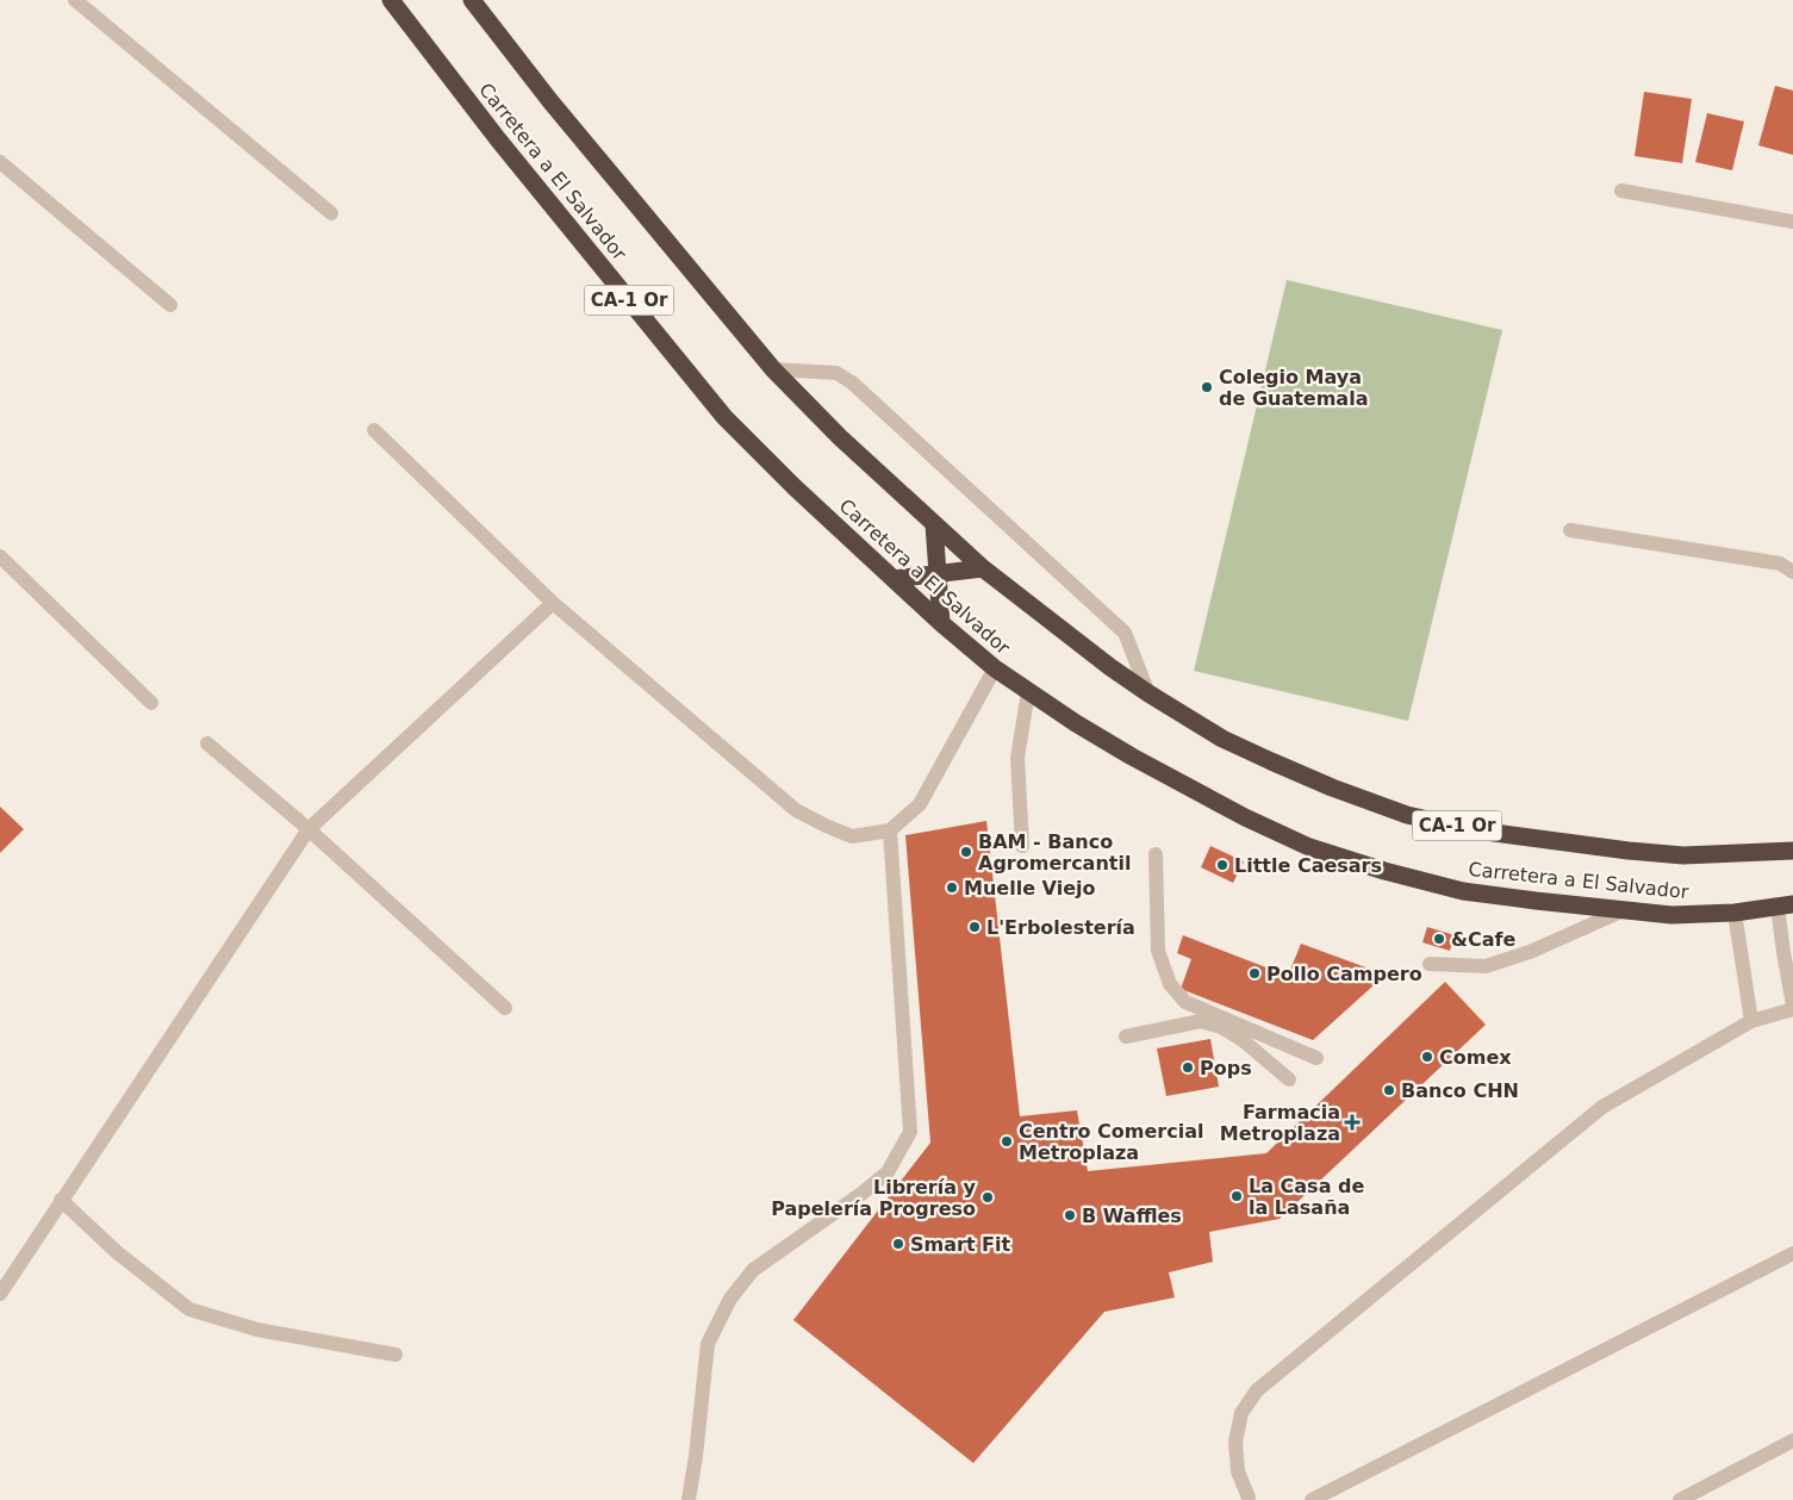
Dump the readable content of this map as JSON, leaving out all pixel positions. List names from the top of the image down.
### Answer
{
  "streets": {
    "highway": ["Carretera a El Salvador", "CA-1 Or"]
  },
  "places": {
    "other": [
      "Colegio Maya de Guatemala",
      "BAM - Banco Agromercantil",
      "Little Caesars",
      "Muelle Viejo",
      "L'Erbolestería",
      "&Cafe",
      "Pollo Campero",
      "Comex",
      "Pops",
      "Banco CHN",
      "Centro Comercial Metroplaza",
      "La Casa de la Lasaña",
      "Librería y Papelería Progreso",
      "B Waffles",
      "Smart Fit"
    ],
    "health": ["Farmacia Metroplaza"]
  }
}
